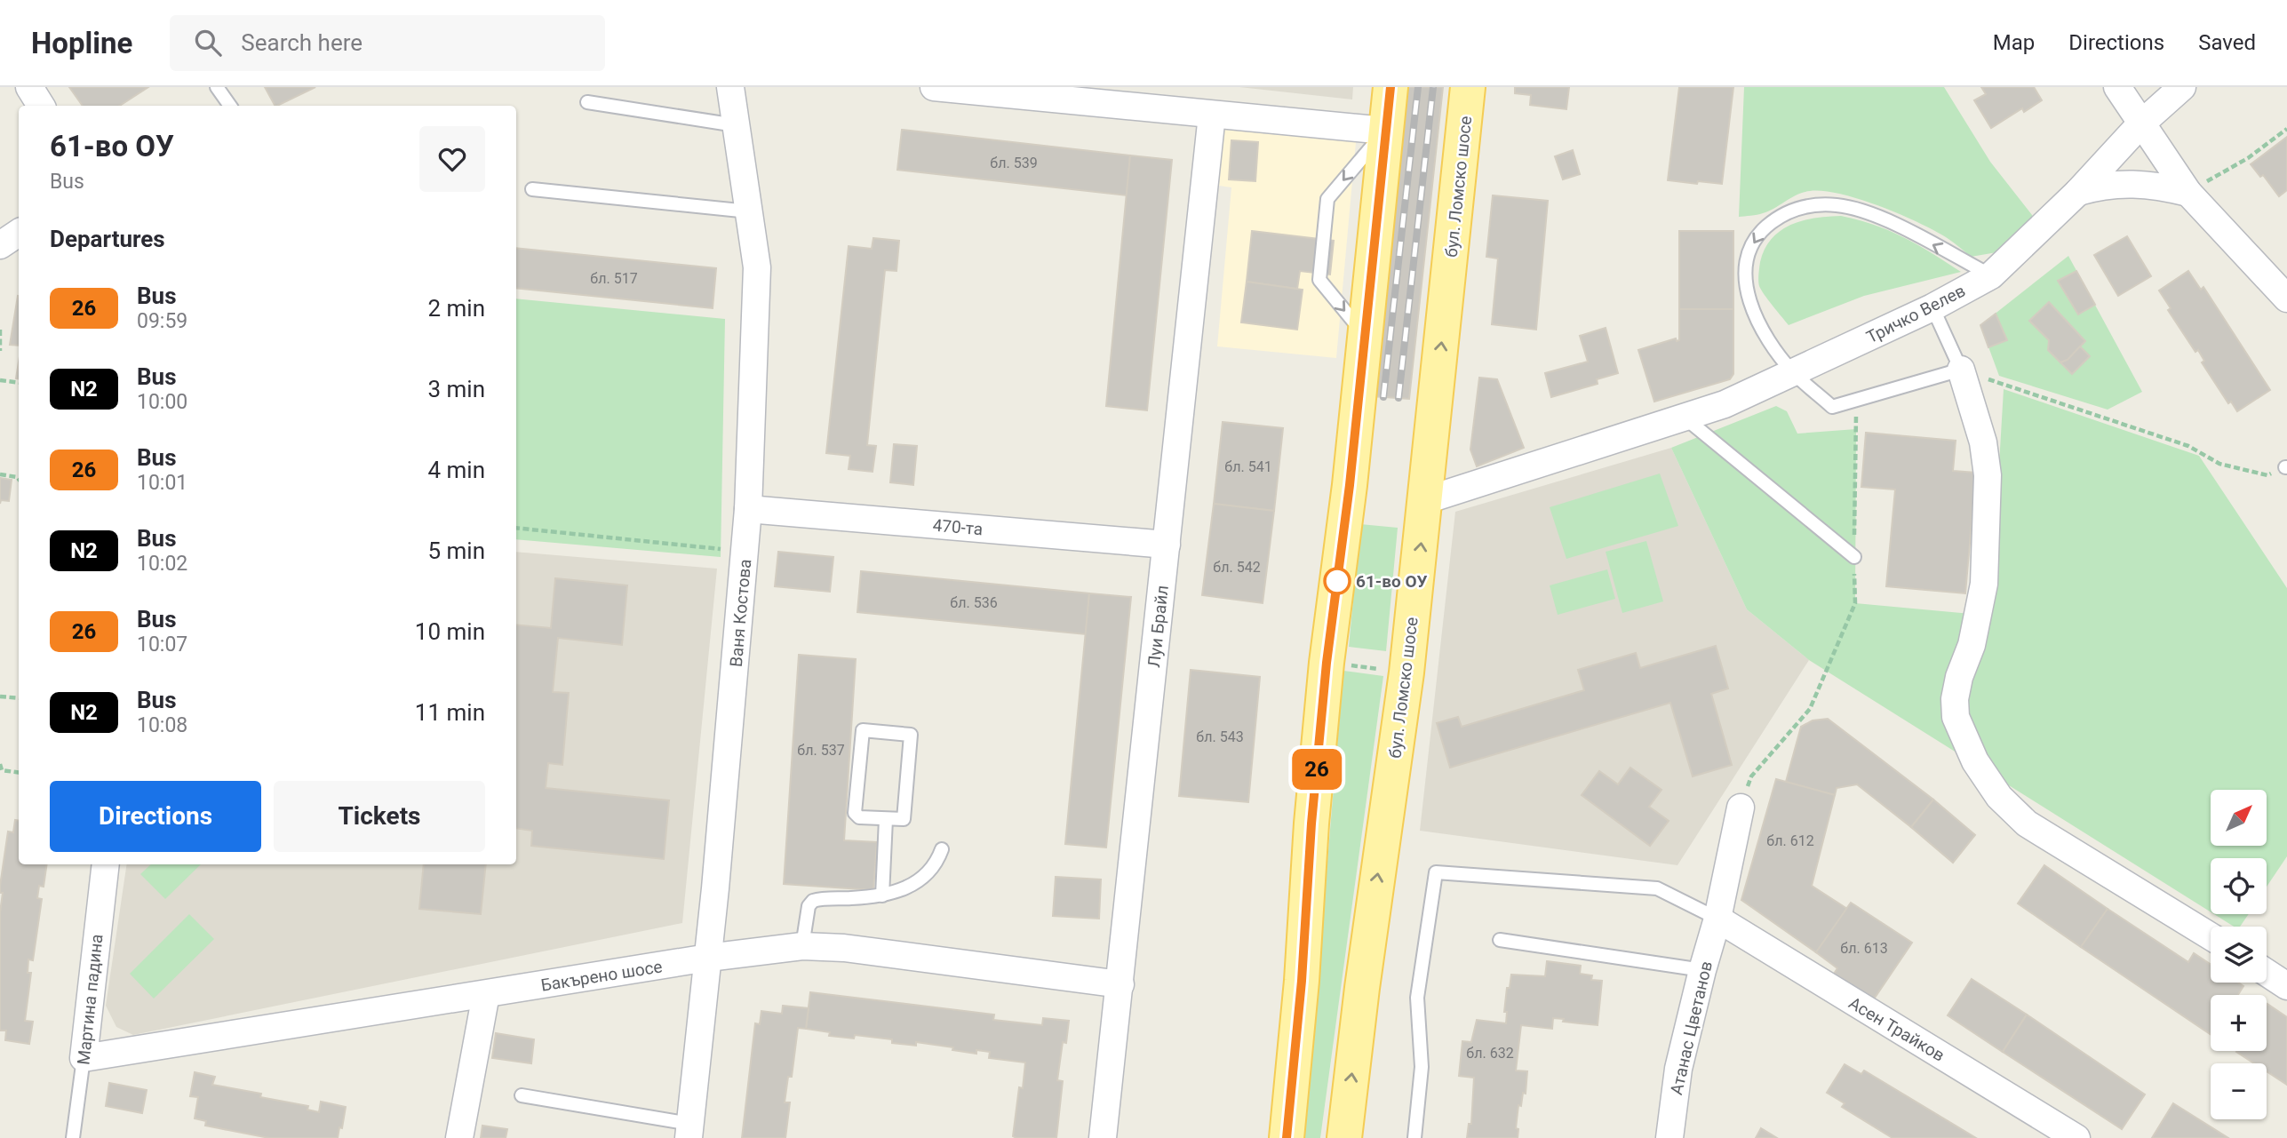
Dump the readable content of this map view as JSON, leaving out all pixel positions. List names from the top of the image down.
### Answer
{
  "streets": {
    "main road": ["бул. Ломско шосе"],
    "street": [
      "Тричко Велев",
      "470-та",
      "Ваня Костова",
      "Луи Брайл",
      "Бакърено шосе",
      "Мартина падина",
      "Атанас Цветанов",
      "Асен Трайков"
    ]
  },
  "crossings": [
    ["бул. Ломско шосе", "Тричко Велев"],
    ["470-та", "Ваня Костова"],
    ["470-та", "Луи Брайл"],
    ["Ваня Костова", "Бакърено шосе"],
    ["Луи Брайл", "Бакърено шосе"],
    ["Бакърено шосе", "Мартина падина"],
    ["Атанас Цветанов", "Асен Трайков"]
  ],
  "places": ["61-во ОУ"],
  "lines": ["bus line 26"],
  "house_numbers": [
    "бл. 539",
    "бл. 517",
    "бл. 541",
    "бл. 542",
    "бл. 536",
    "бл. 543",
    "бл. 537",
    "бл. 612",
    "бл. 613",
    "бл. 632"
  ],
  "north": "top right",
  "page": {
    "header": "Hopline",
    "search": "Search here",
    "nav": ["Map", "Directions", "Saved"],
    "on_map": "26",
    "heading": [
      ["61-во ОУ", "Bus"],
      "Departures"
    ],
    "list": [
      {
        "mark": "26",
        "name": "Bus",
        "note": "09:59",
        "value": "2 min"
      },
      {
        "mark": "N2",
        "name": "Bus",
        "note": "10:00",
        "value": "3 min"
      },
      {
        "mark": "26",
        "name": "Bus",
        "note": "10:01",
        "value": "4 min"
      },
      {
        "mark": "N2",
        "name": "Bus",
        "note": "10:02",
        "value": "5 min"
      },
      {
        "mark": "26",
        "name": "Bus",
        "note": "10:07",
        "value": "10 min"
      },
      {
        "mark": "N2",
        "name": "Bus",
        "note": "10:08",
        "value": "11 min"
      }
    ],
    "buttons": ["Directions", "Tickets"],
    "map_buttons": ["+", "−"]
  }
}
